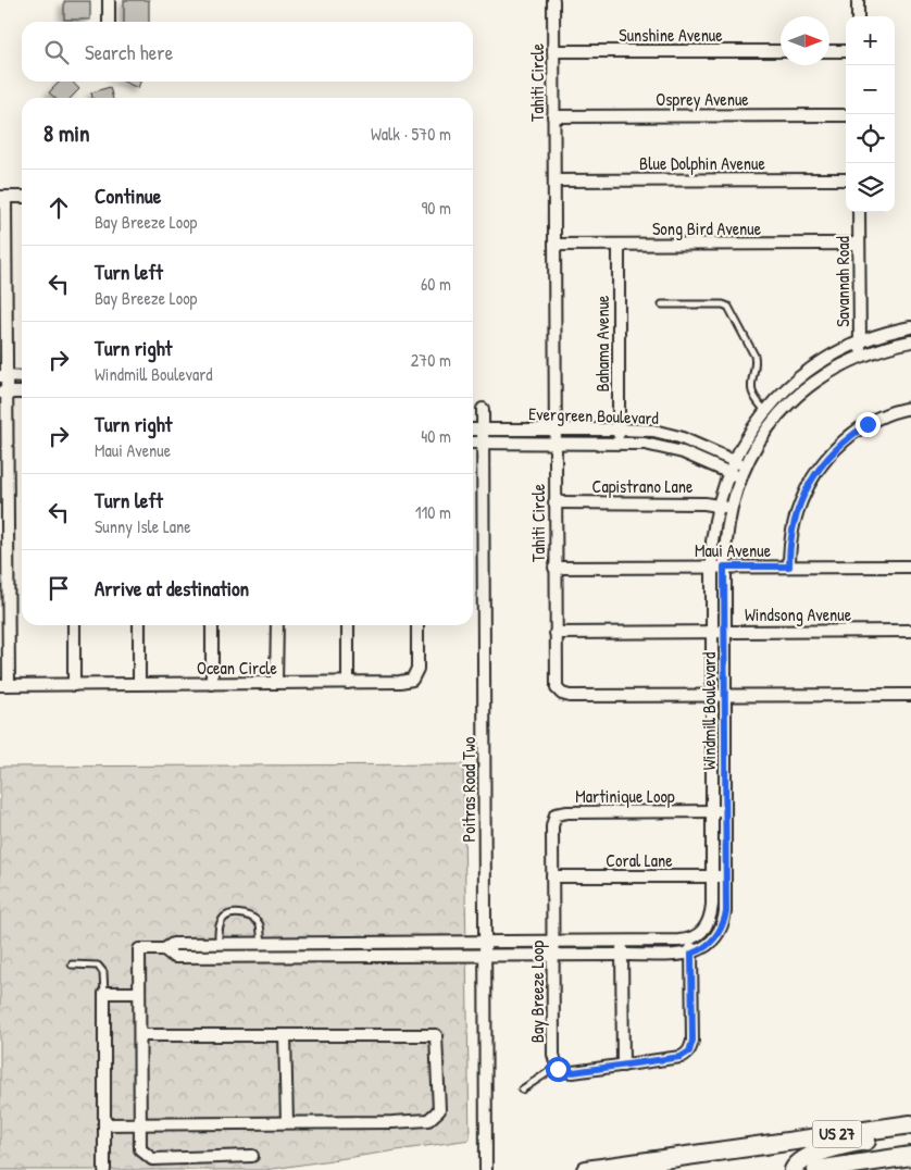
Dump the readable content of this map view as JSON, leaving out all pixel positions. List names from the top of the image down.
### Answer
{
  "streets": {
    "highway": ["US 27"],
    "street": [
      "Sunshine Avenue",
      "Tahiti Circle",
      "Osprey Avenue",
      "Blue Dolphin Avenue",
      "Song Bird Avenue",
      "Savannah Road",
      "Bahama Avenue",
      "Evergreen Boulevard",
      "Capistrano Lane",
      "Maui Avenue",
      "Windsong Avenue",
      "Ocean Circle",
      "Windmill Boulevard",
      "Poitras Road Two",
      "Martinique Loop",
      "Coral Lane",
      "Bay Breeze Loop"
    ]
  },
  "crossings": [
    ["Sunshine Avenue", "Tahiti Circle"],
    ["Tahiti Circle", "Osprey Avenue"],
    ["Tahiti Circle", "Blue Dolphin Avenue"],
    ["Tahiti Circle", "Song Bird Avenue"],
    ["Tahiti Circle", "Evergreen Boulevard"],
    ["Tahiti Circle", "Capistrano Lane"],
    ["Tahiti Circle", "Maui Avenue"],
    ["Tahiti Circle", "Windsong Avenue"],
    ["Tahiti Circle", "Windmill Boulevard"],
    ["Song Bird Avenue", "Savannah Road"],
    ["Song Bird Avenue", "Bahama Avenue"],
    ["Savannah Road", "Windmill Boulevard"],
    ["Bahama Avenue", "Evergreen Boulevard"],
    ["Evergreen Boulevard", "Windmill Boulevard"],
    ["Evergreen Boulevard", "Poitras Road Two"],
    ["Capistrano Lane", "Windmill Boulevard"],
    ["Maui Avenue", "Windmill Boulevard"],
    ["Windsong Avenue", "Windmill Boulevard"],
    ["Windmill Boulevard", "Martinique Loop"],
    ["Windmill Boulevard", "Coral Lane"],
    ["Windmill Boulevard", "Bay Breeze Loop"],
    ["Martinique Loop", "Coral Lane"],
    ["Martinique Loop", "Bay Breeze Loop"],
    ["Coral Lane", "Bay Breeze Loop"]
  ],
  "north": "right",
  "page": {
    "map_buttons": ["+", "−"],
    "search": "Search here",
    "heading": ["8 min", "Walk · 570 m"],
    "list": [
      ["Continue", "Bay Breeze Loop", "90 m"],
      ["Turn left", "Bay Breeze Loop", "60 m"],
      ["Turn right", "Windmill Boulevard", "270 m"],
      ["Turn right", "Maui Avenue", "40 m"],
      ["Turn left", "Sunny Isle Lane", "110 m"],
      "Arrive at destination"
    ]
  }
}
